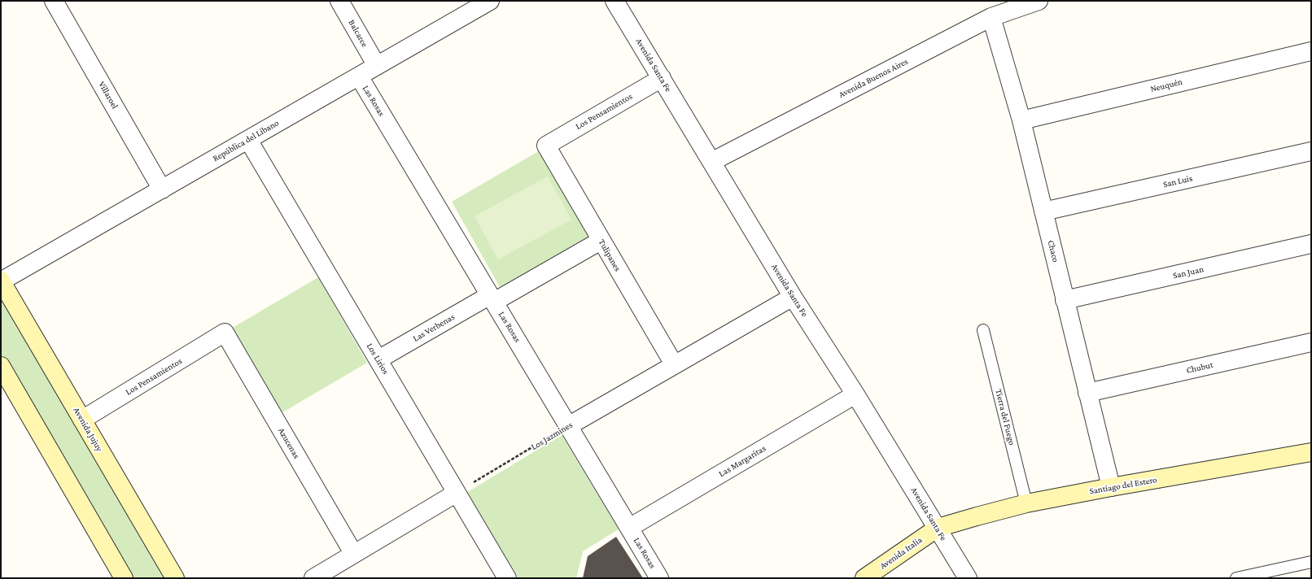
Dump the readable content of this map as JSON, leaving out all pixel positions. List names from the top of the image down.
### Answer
{
  "streets": {
    "street": [
      "Balcarce",
      "Avenida Santa Fe",
      "Avenida Buenos Aires",
      "Neuquén",
      "Villaroel",
      "Las Rosas",
      "Los Pensamientos",
      "República del Libano",
      "San Luis",
      "Chaco",
      "Tulipanes",
      "San Juan",
      "Las Verbenas",
      "Los Lirios",
      "Chubut",
      "Avenida Jujuy",
      "Los Jazmines",
      "Azucenas",
      "Las Margaritas",
      "Santiago del Estero",
      "Avenida Italia"
    ],
    "lane": ["Tierra del Fuego"]
  },
  "crossings": [
    ["Balcarce", "República del Libano"],
    ["Avenida Santa Fe", "Avenida Buenos Aires"],
    ["Avenida Santa Fe", "Los Pensamientos"],
    ["Avenida Santa Fe", "Los Jazmines"],
    ["Avenida Santa Fe", "Las Margaritas"],
    ["Avenida Santa Fe", "Santiago del Estero"],
    ["Avenida Santa Fe", "Avenida Italia"],
    ["Avenida Buenos Aires", "Chaco"],
    ["Neuquén", "Chaco"],
    ["Villaroel", "República del Libano"],
    ["Las Rosas", "República del Libano"],
    ["Las Rosas", "Las Verbenas"],
    ["Las Rosas", "Los Jazmines"],
    ["Las Rosas", "Las Margaritas"],
    ["Los Pensamientos", "Tulipanes"],
    ["Los Pensamientos", "Avenida Jujuy"],
    ["Los Pensamientos", "Azucenas"],
    ["República del Libano", "Los Lirios"],
    ["República del Libano", "Avenida Jujuy"],
    ["San Luis", "Chaco"],
    ["Chaco", "San Juan"],
    ["Chaco", "Chubut"],
    ["Chaco", "Santiago del Estero"],
    ["Tulipanes", "Las Verbenas"],
    ["Tulipanes", "Los Jazmines"],
    ["Las Verbenas", "Los Lirios"],
    ["Los Lirios", "Los Jazmines"],
    ["Tierra del Fuego", "Santiago del Estero"],
    ["Santiago del Estero", "Avenida Italia"]
  ]
}
